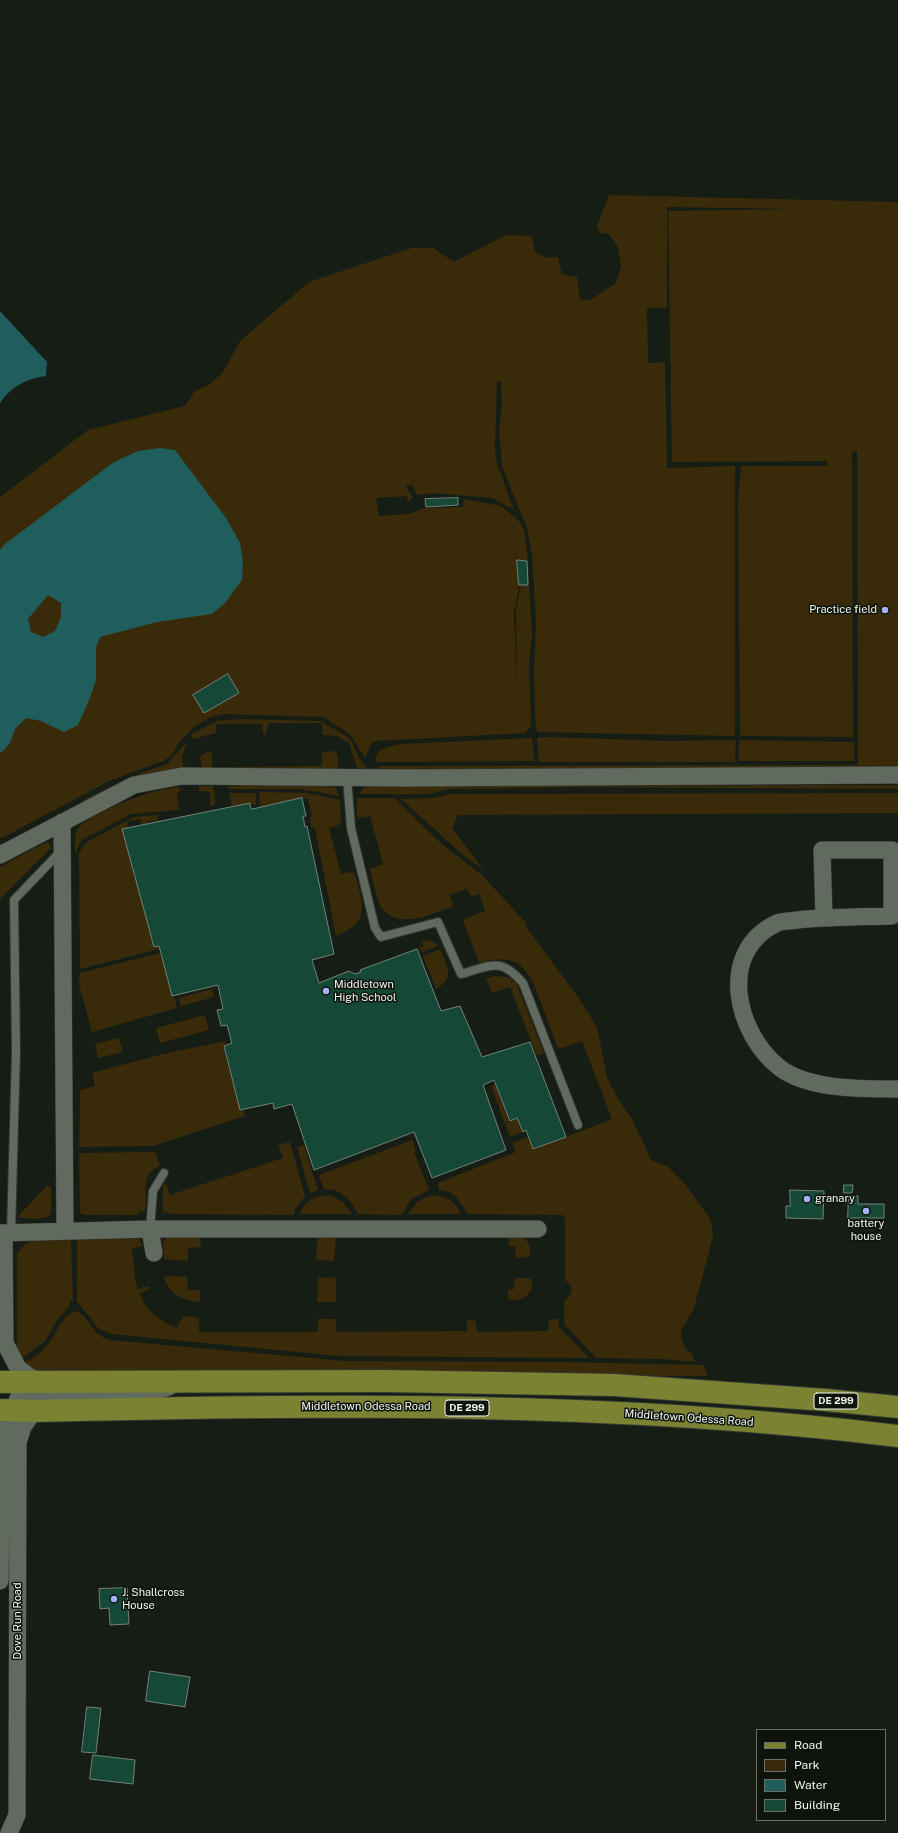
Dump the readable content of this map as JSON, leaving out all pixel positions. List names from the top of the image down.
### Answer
{
  "streets": {
    "main road": ["DE 299", "Middletown Odessa Road"],
    "street": ["Dove Run Road"]
  },
  "crossings": [
    ["DE 299", "Dove Run Road"],
    ["Middletown Odessa Road", "Dove Run Road"]
  ],
  "places": [
    "Practice field",
    "Middletown High School",
    "granary",
    "battery house",
    "J. Shallcross House"
  ],
  "legend": [
    "Road",
    "Park",
    "Water",
    "Building"
  ]
}
